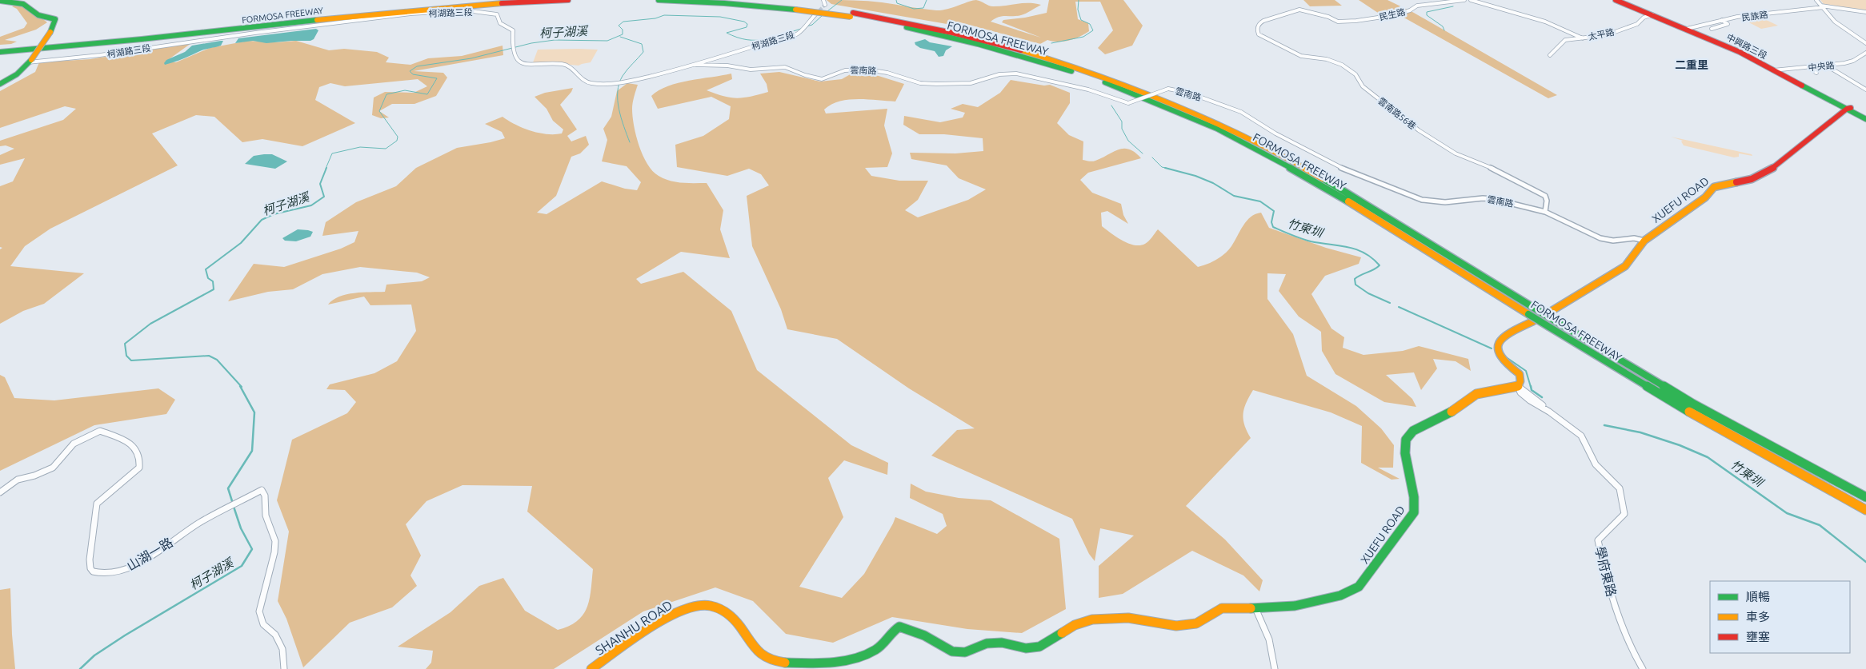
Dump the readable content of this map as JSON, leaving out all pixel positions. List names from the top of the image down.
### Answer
{
  "streets": {
    "main road": ["FORMOSA FREEWAY", "XUEFU ROAD", "SHANHU ROAD"],
    "street": [
      "柯湖路三段",
      "民生路",
      "民族路",
      "太平路",
      "中央路",
      "雲南路",
      "雲南路56巷",
      "山湖一路",
      "學府東路"
    ]
  },
  "crossings": [
    ["柯湖路三段", "雲南路"],
    ["民生路", "雲南路56巷"],
    ["雲南路", "雲南路56巷"],
    ["雲南路", "XUEFU ROAD"],
    ["XUEFU ROAD", "學府東路"],
    ["XUEFU ROAD", "SHANHU ROAD"]
  ],
  "districts": ["二重里"],
  "water": ["柯子湖溪", "竹東圳"],
  "legend": ["順暢", "車多", "壅塞"]
}
